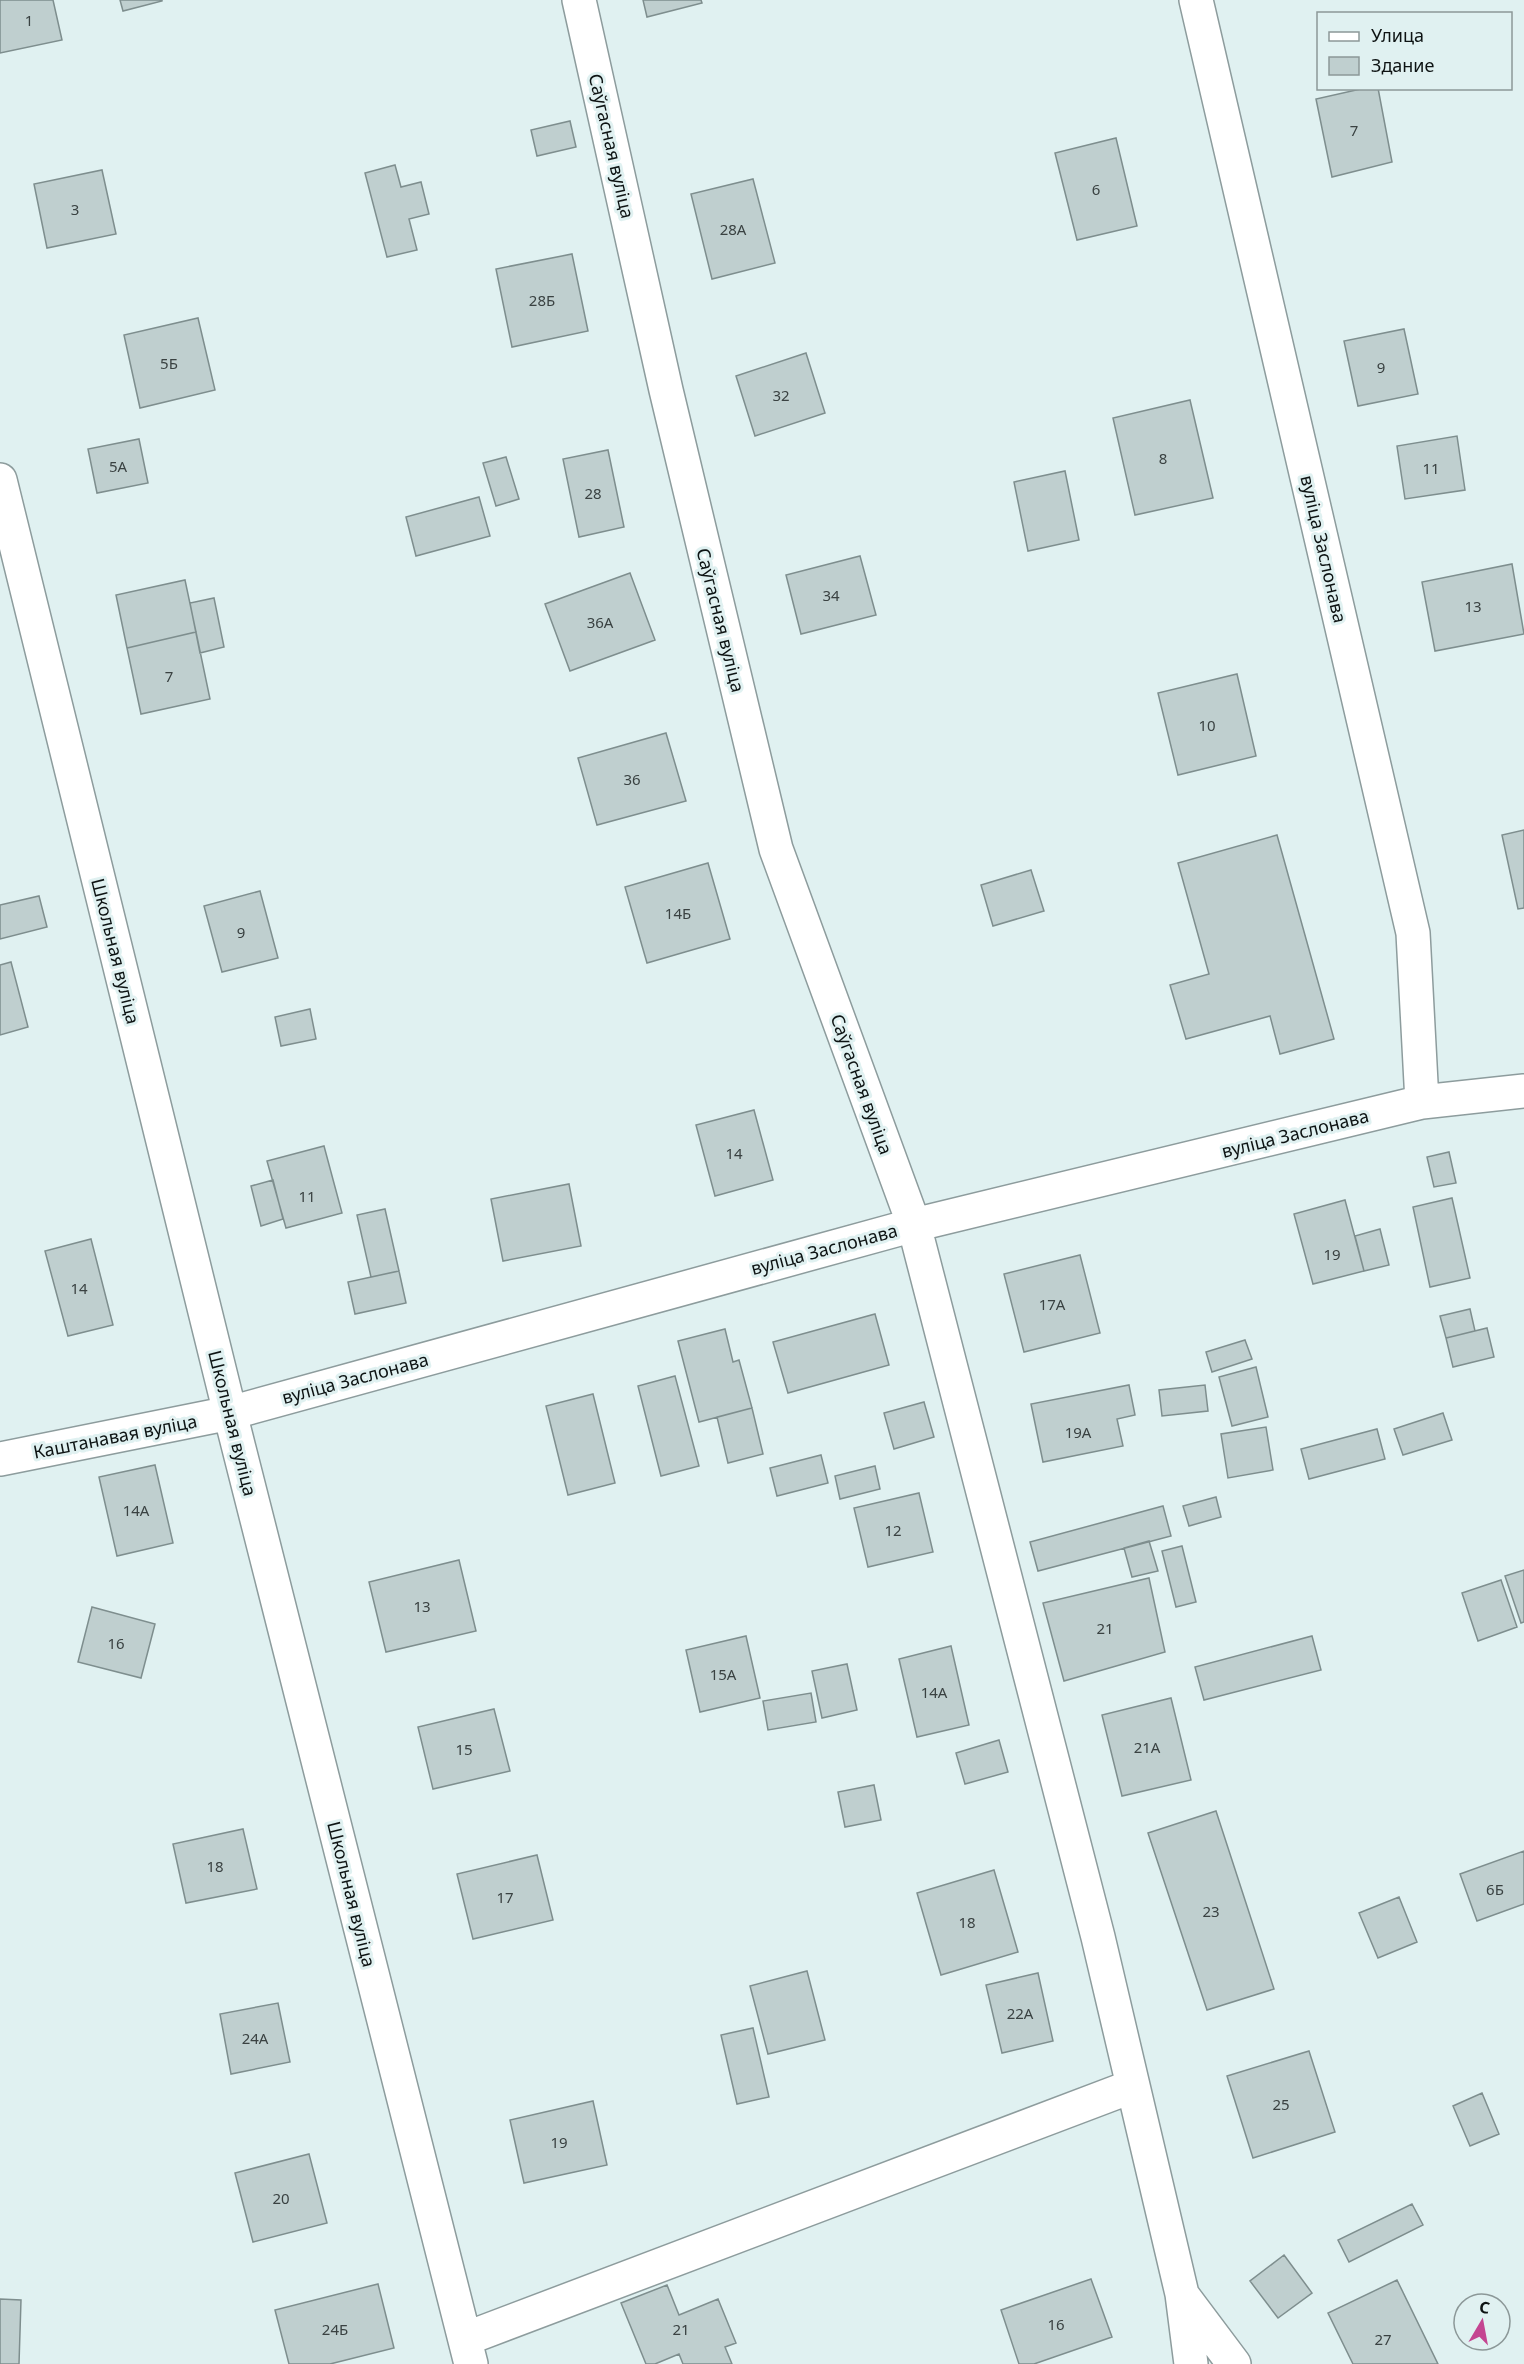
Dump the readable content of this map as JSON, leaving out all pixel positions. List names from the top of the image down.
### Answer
{
  "streets": {
    "street": [
      "Саўгасная вуліца",
      "вуліца Заслонава",
      "Школьная вуліца",
      "Каштанавая вуліца"
    ]
  },
  "crossings": [
    ["Саўгасная вуліца", "вуліца Заслонава"],
    ["вуліца Заслонава", "Школьная вуліца"],
    ["вуліца Заслонава", "Каштанавая вуліца"],
    ["Школьная вуліца", "Каштанавая вуліца"]
  ],
  "house_numbers": [
    "1",
    "7",
    "6",
    "3",
    "28А",
    "28Б",
    "5Б",
    "9",
    "32",
    "8",
    "5А",
    "11",
    "28",
    "34",
    "13",
    "36А",
    "7",
    "10",
    "36",
    "14Б",
    "9",
    "14",
    "11",
    "19",
    "14",
    "17А",
    "19А",
    "14А",
    "12",
    "13",
    "21",
    "16",
    "15А",
    "14А",
    "21А",
    "15",
    "18",
    "6Б",
    "17",
    "23",
    "18",
    "22А",
    "24А",
    "25",
    "19",
    "20",
    "16",
    "24Б",
    "21",
    "27"
  ],
  "legend": ["Улица", "Здание"],
  "north": "top"
}
